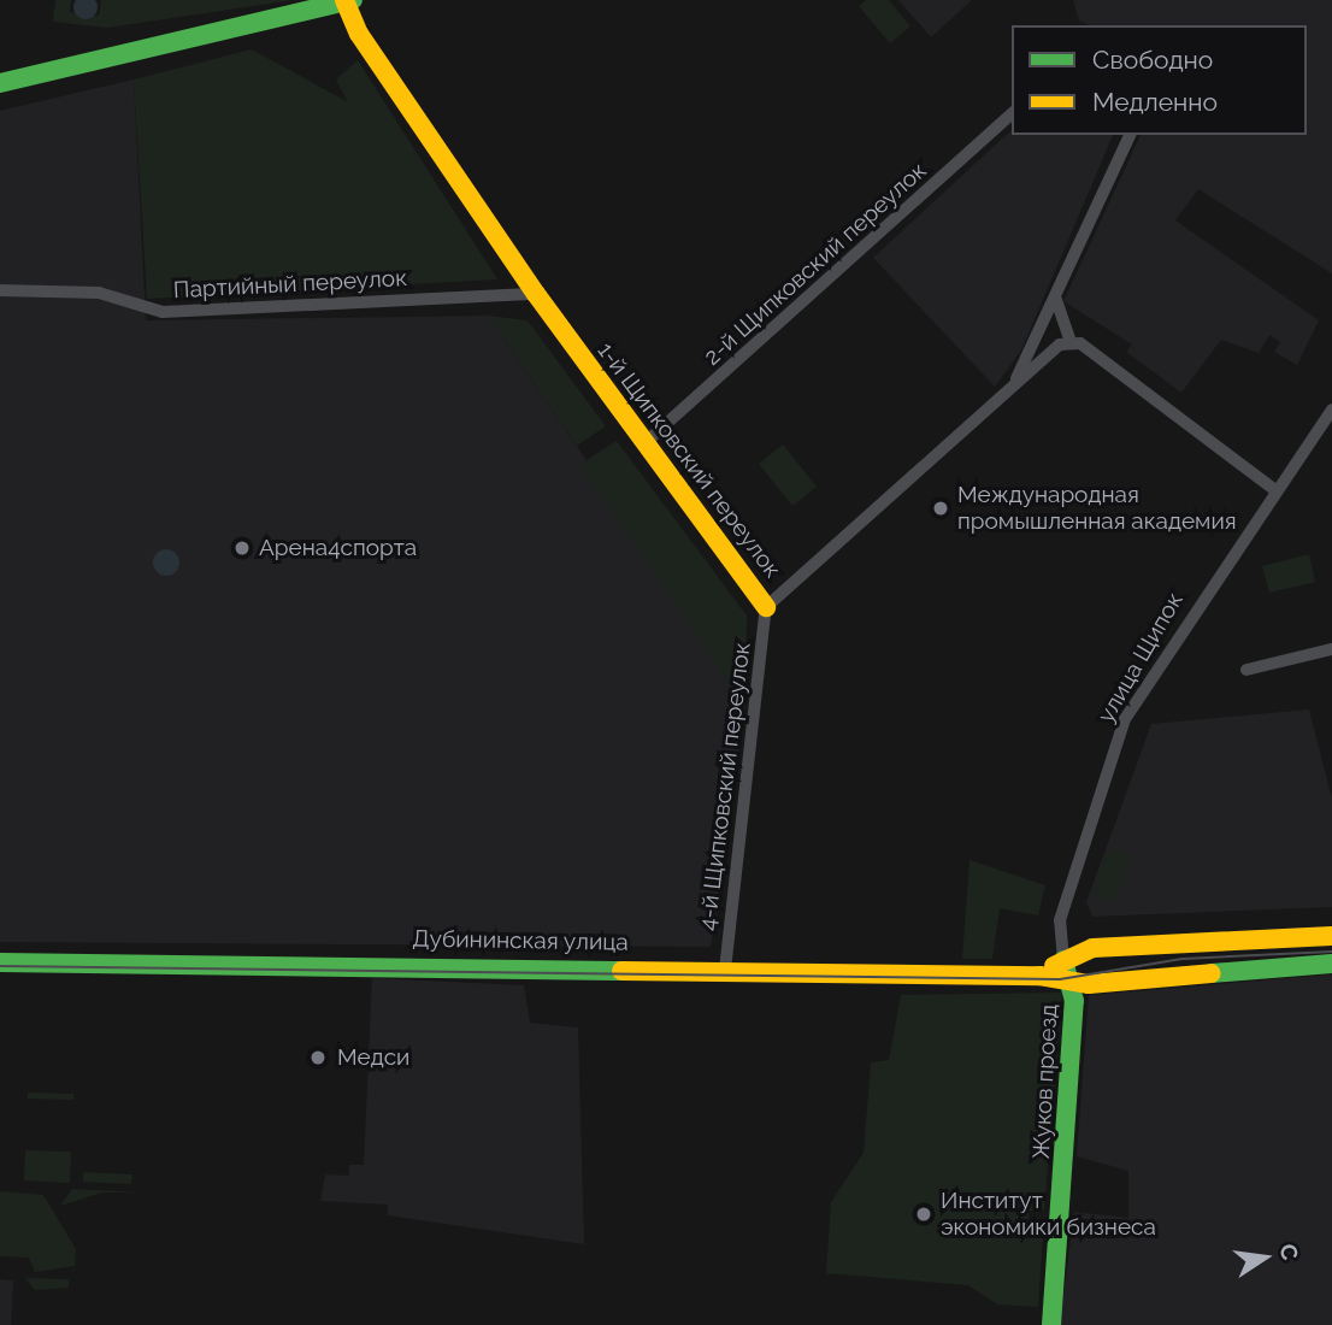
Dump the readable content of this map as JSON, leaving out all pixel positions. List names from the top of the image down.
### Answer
{
  "streets": {
    "main road": ["1-й Щипковский переулок", "Дубининская улица", "Жуков проезд"],
    "street": [
      "2-й Щипковский переулок",
      "Партийный переулок",
      "улица Щипок",
      "4-й Щипковский переулок"
    ]
  },
  "crossings": [
    ["2-й Щипковский переулок", "1-й Щипковский переулок"],
    ["Партийный переулок", "1-й Щипковский переулок"],
    ["1-й Щипковский переулок", "4-й Щипковский переулок"],
    ["4-й Щипковский переулок", "Дубининская улица"],
    ["Дубининская улица", "Жуков проезд"]
  ],
  "places": [
    "Международная промышленная академия",
    "Арена4спорта",
    "Медси",
    "Институт экономики бизнеса"
  ],
  "legend": ["Свободно", "Медленно"],
  "north": "right"
}
